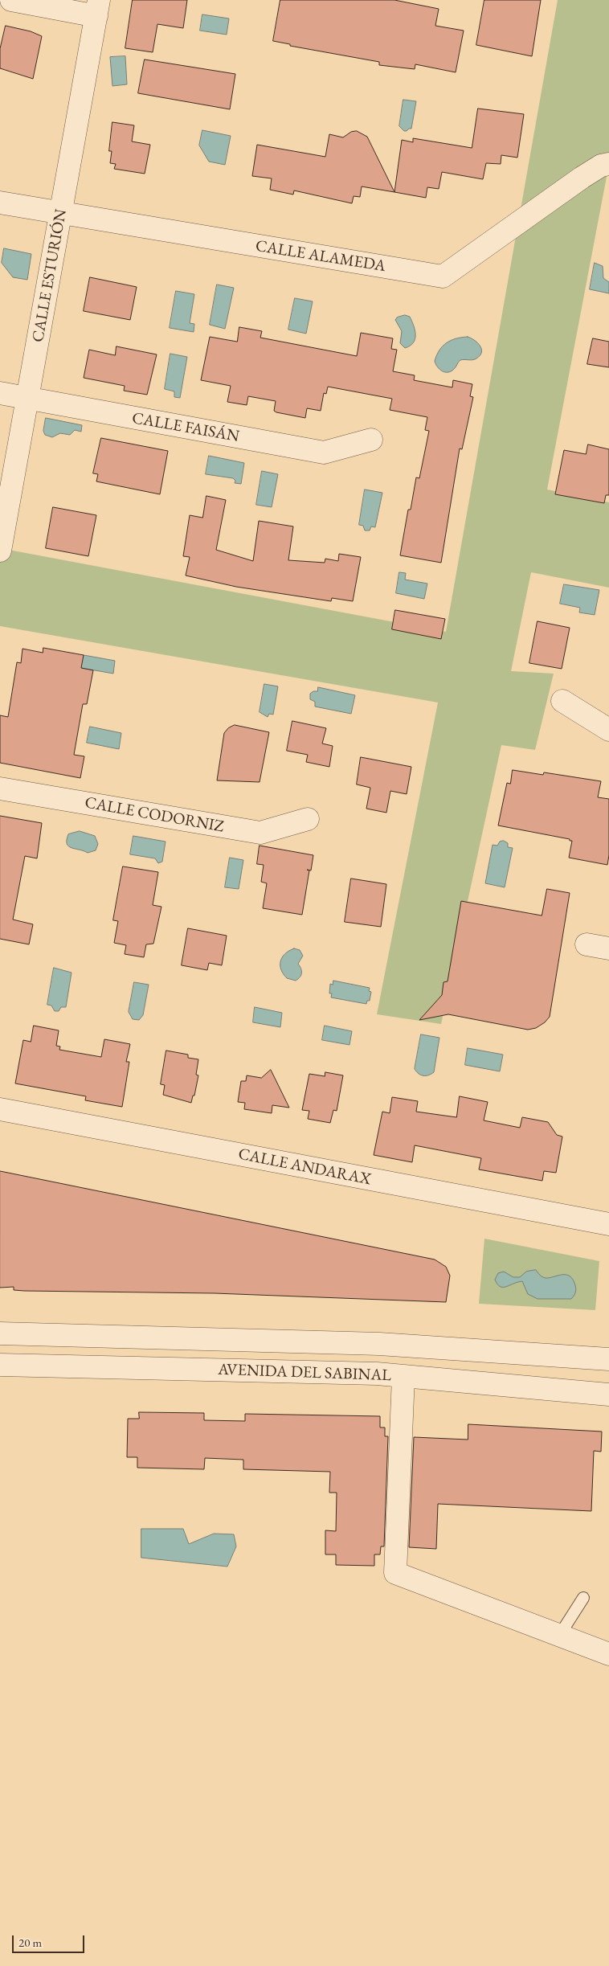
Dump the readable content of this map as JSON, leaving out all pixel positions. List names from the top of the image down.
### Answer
{
  "streets": {
    "street": [
      "CALLE ALAMEDA",
      "CALLE ESTURIÓN",
      "CALLE FAISÁN",
      "CALLE CODORNIZ",
      "CALLE ANDARAX",
      "AVENIDA DEL SABINAL"
    ]
  },
  "crossings": [
    ["CALLE ALAMEDA", "CALLE ESTURIÓN"],
    ["CALLE ESTURIÓN", "CALLE FAISÁN"]
  ],
  "scale_bar": "20 m"
}
